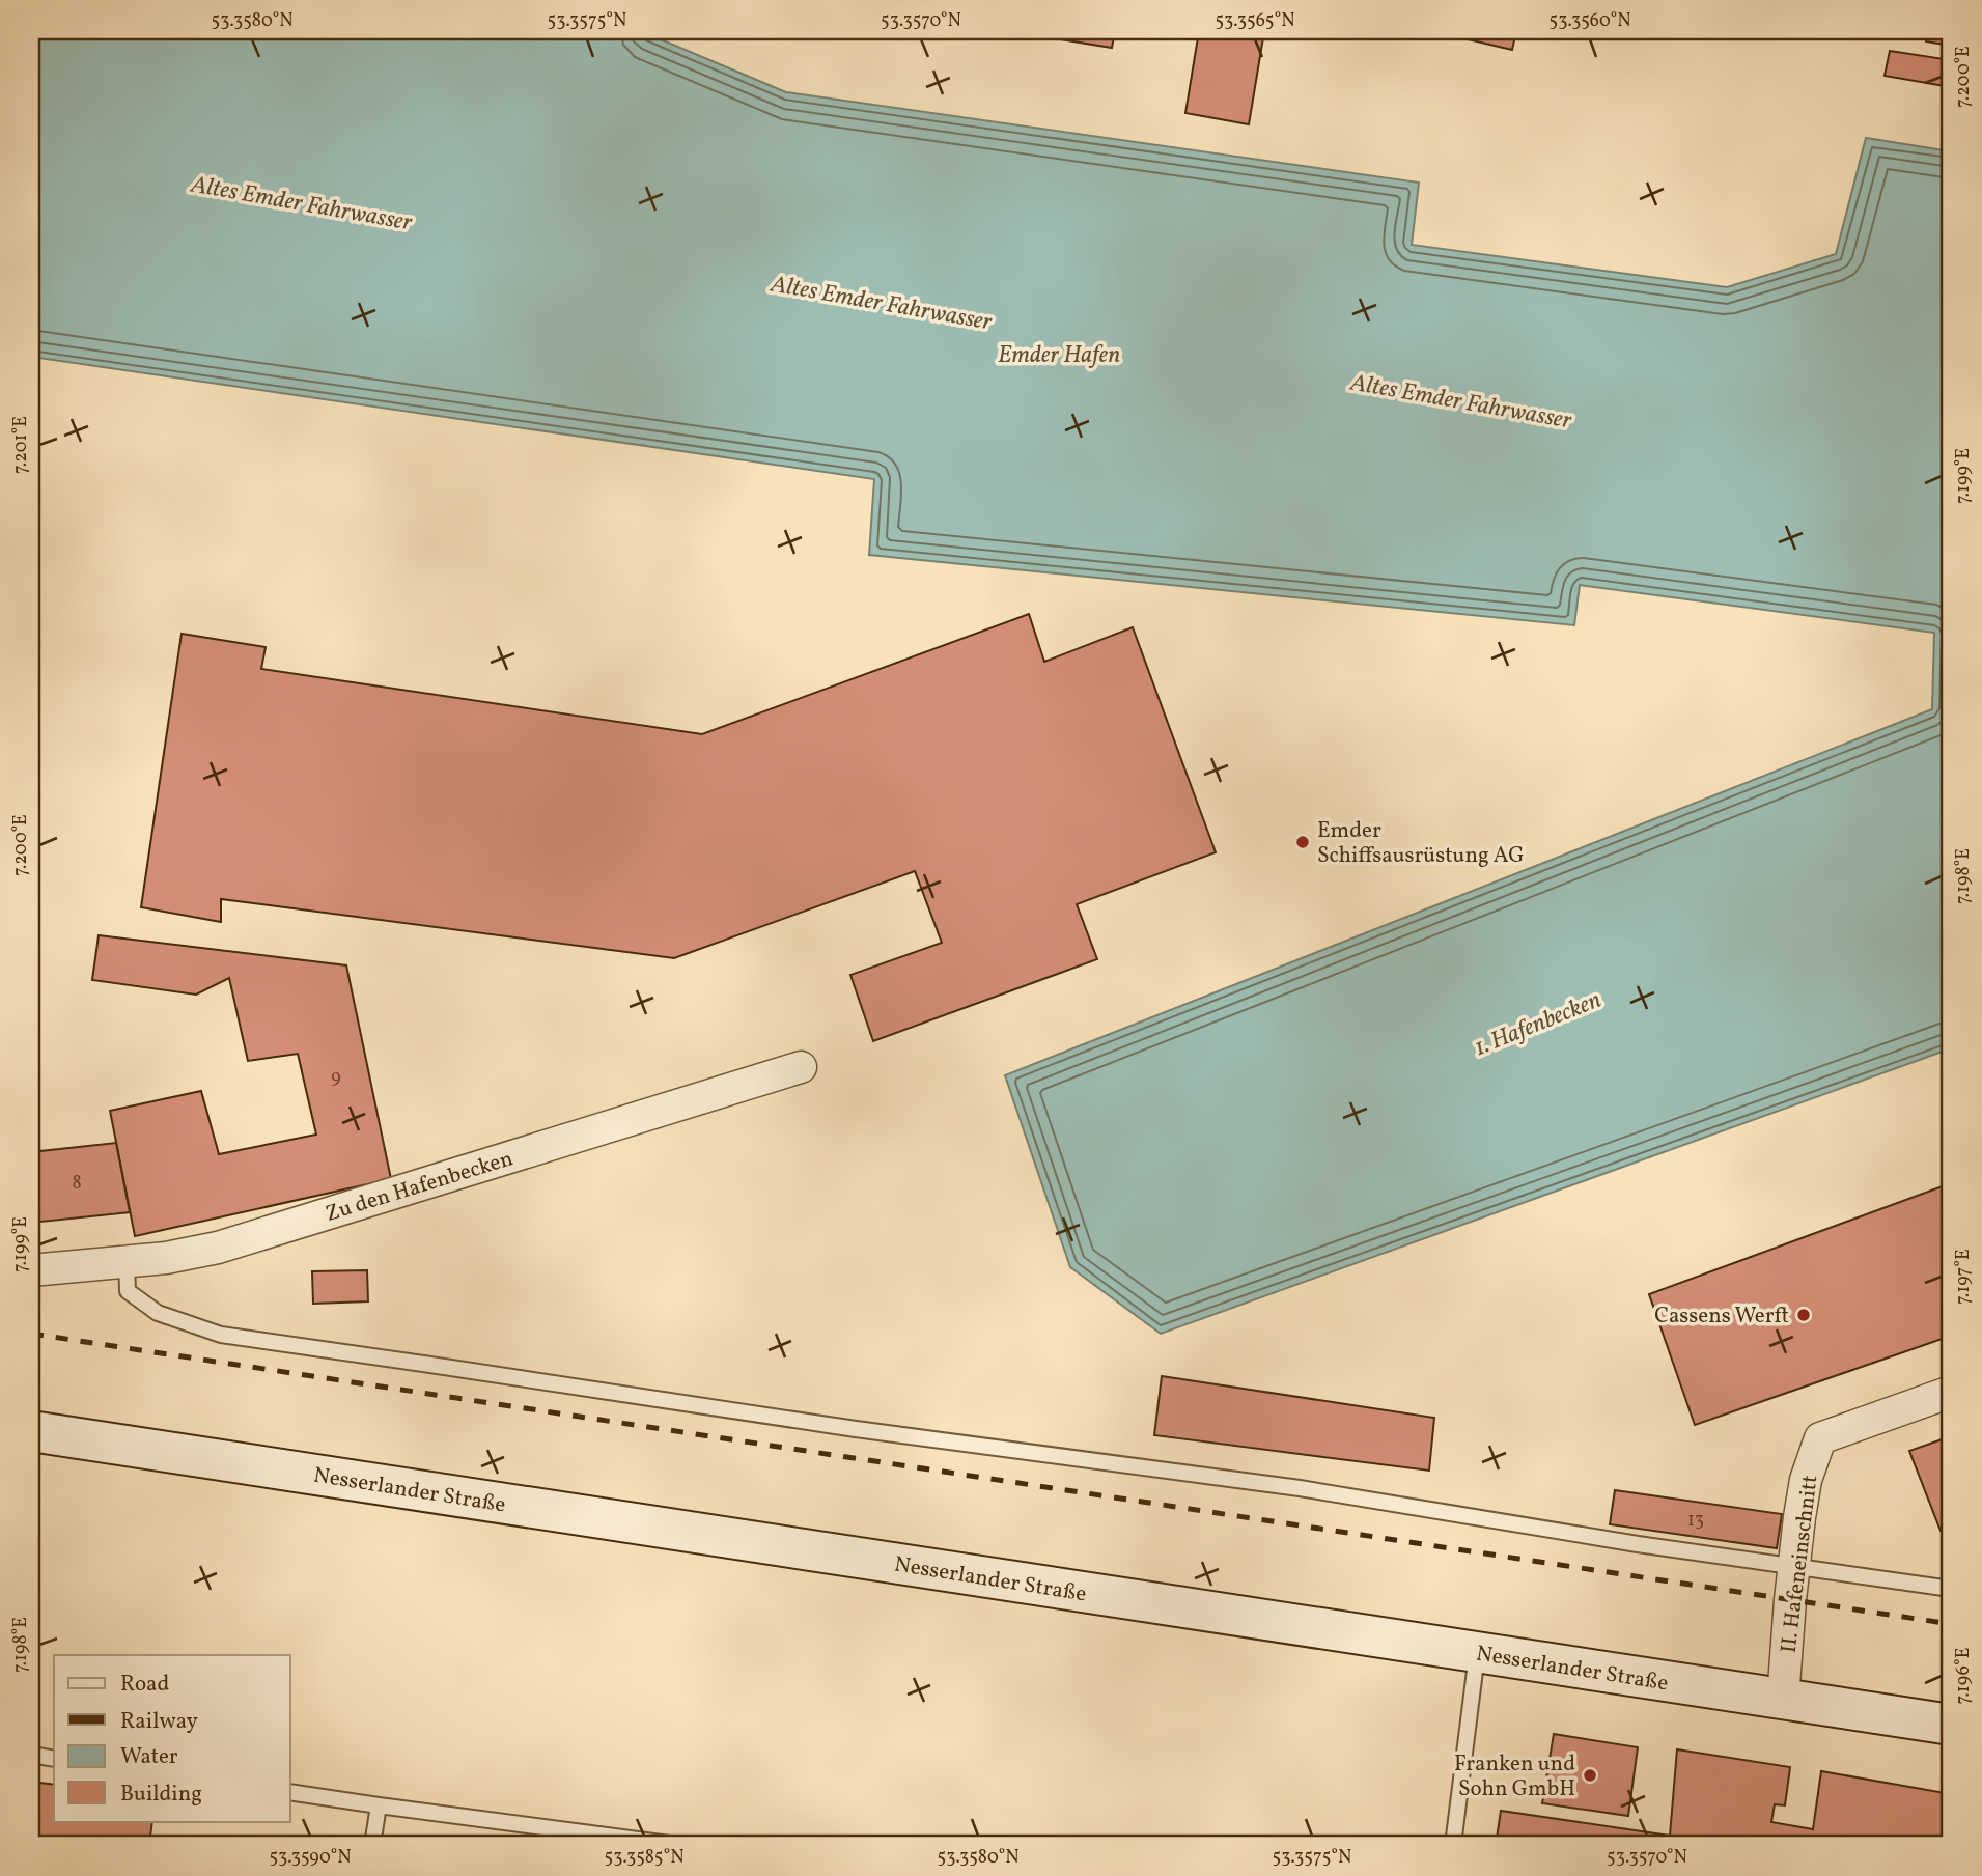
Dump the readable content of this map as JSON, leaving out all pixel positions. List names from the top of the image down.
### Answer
{
  "streets": {
    "main road": ["Nesserlander Straße"],
    "street": ["Zu den Hafenbecken", "II. Hafeneinschnitt"]
  },
  "crossings": [
    ["Nesserlander Straße", "II. Hafeneinschnitt"]
  ],
  "water": ["Altes Emder Fahrwasser", "Emder Hafen", "1. Hafenbecken"],
  "places": ["Emder Schiffsausrüstung AG", "Cassens Werft", "Franken und Sohn GmbH"],
  "house_numbers": ["9", "8", "13"],
  "legend": [
    "Road",
    "Railway",
    "Water",
    "Building"
  ],
  "coordinates": [
    "53.3580°N",
    "53.3575°N",
    "53.3570°N",
    "53.3565°N",
    "53.3560°N",
    "7.200°E",
    "7.201°E",
    "7.199°E",
    "7.198°E",
    "7.197°E",
    "7.196°E",
    "53.3590°N",
    "53.3585°N"
  ]
}
